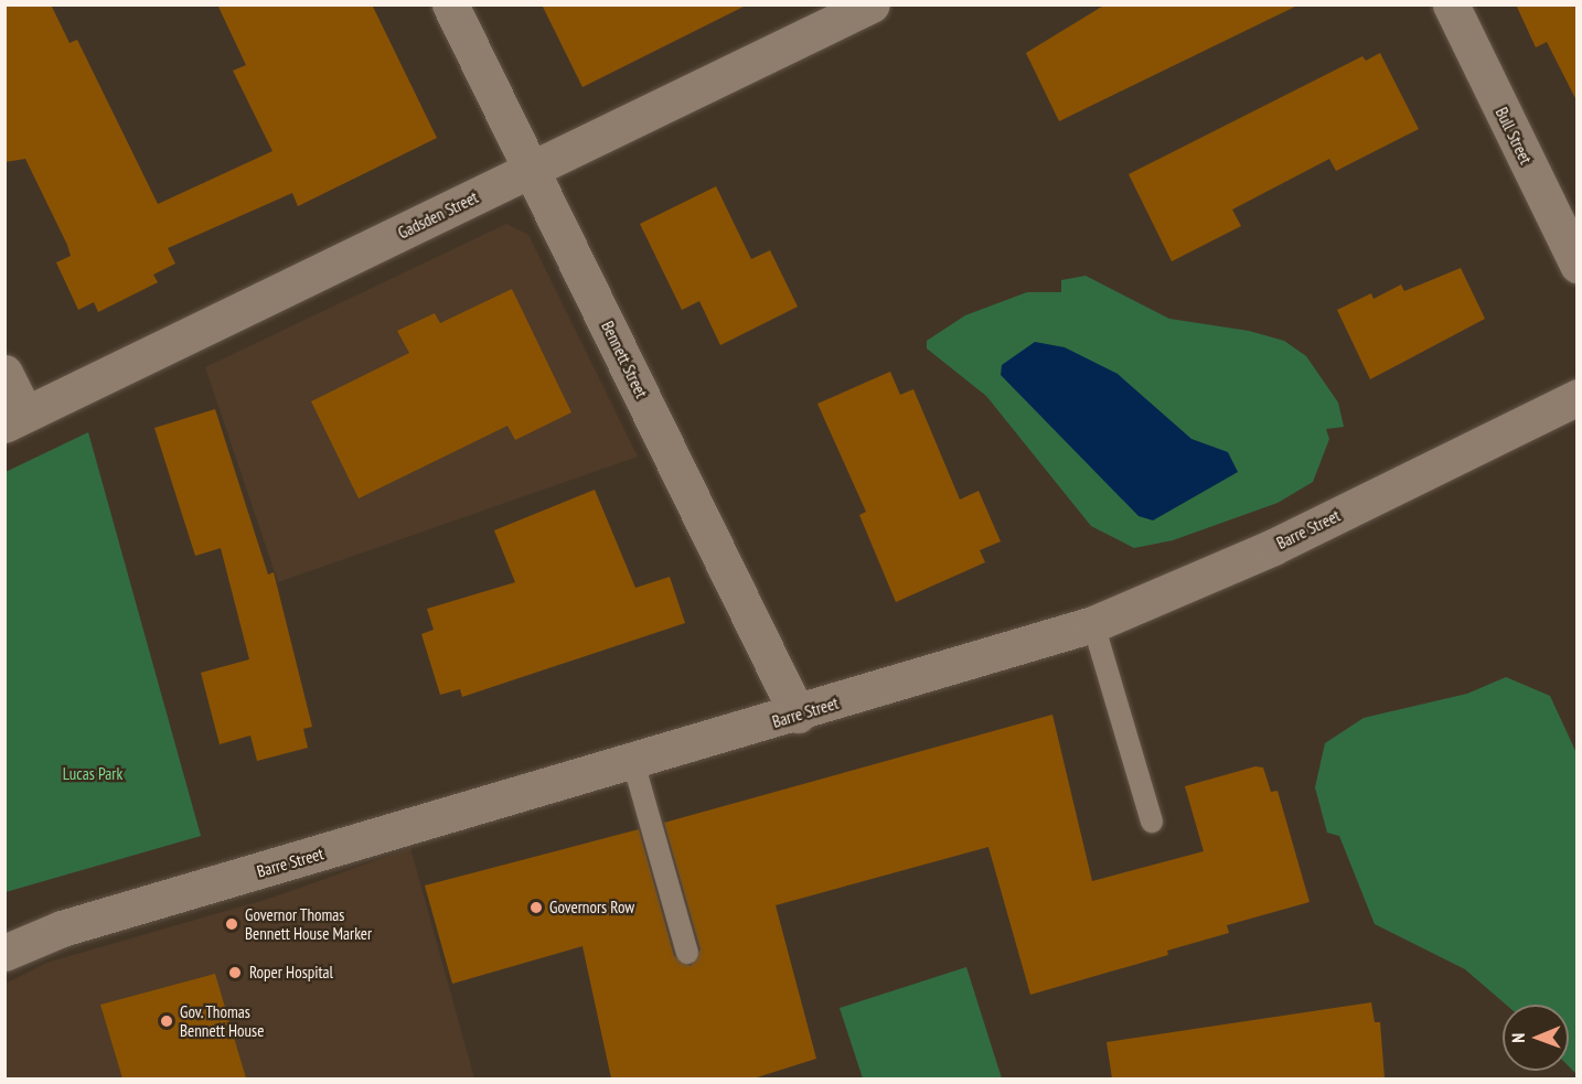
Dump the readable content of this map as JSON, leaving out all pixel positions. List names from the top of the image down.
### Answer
{
  "streets": {
    "street": [
      "Bull Street",
      "Gadsden Street",
      "Bennett Street",
      "Barre Street"
    ]
  },
  "crossings": [
    ["Gadsden Street", "Bennett Street"],
    ["Bennett Street", "Barre Street"]
  ],
  "parks": ["Lucas Park"],
  "places": [
    "Governors Row",
    "Governor Thomas Bennett House Marker",
    "Roper Hospital",
    "Gov. Thomas Bennett House"
  ],
  "north": "left"
}
